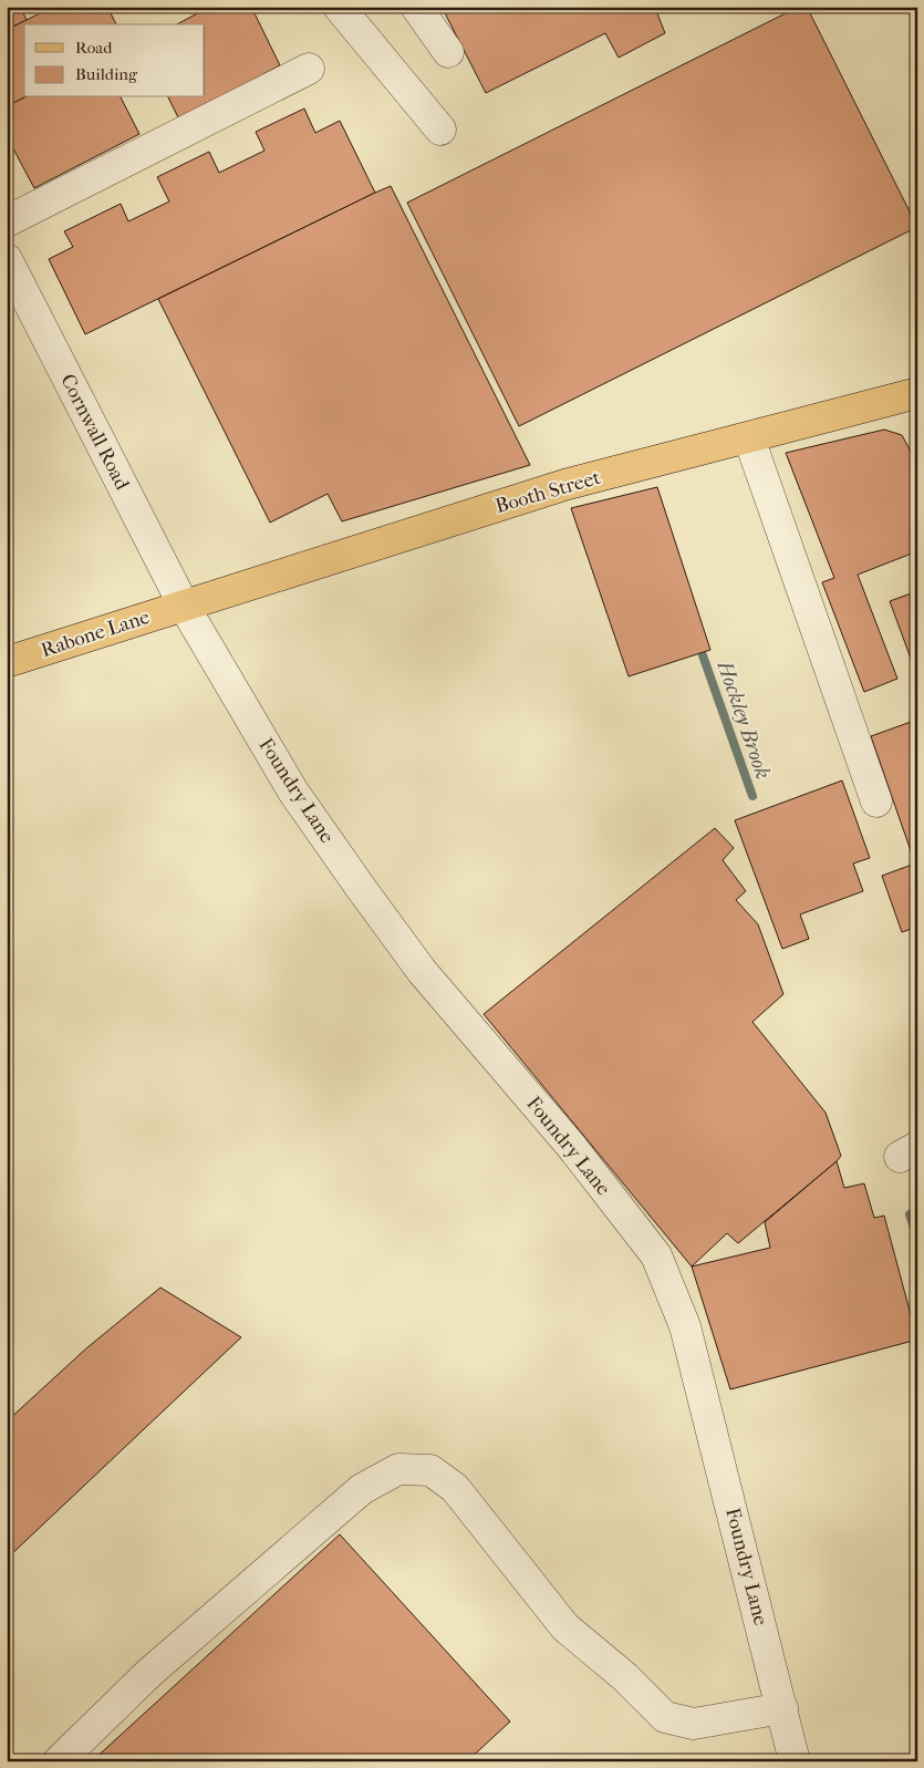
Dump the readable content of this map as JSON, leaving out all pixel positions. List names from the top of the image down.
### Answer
{
  "streets": {
    "main road": ["Booth Street", "Rabone Lane"],
    "street": ["Cornwall Road", "Foundry Lane"]
  },
  "crossings": [
    ["Cornwall Road", "Booth Street"],
    ["Cornwall Road", "Rabone Lane"],
    ["Cornwall Road", "Foundry Lane"],
    ["Booth Street", "Rabone Lane"],
    ["Booth Street", "Foundry Lane"],
    ["Rabone Lane", "Foundry Lane"]
  ],
  "water": ["Hockley Brook"],
  "legend": ["Road", "Building"]
}
